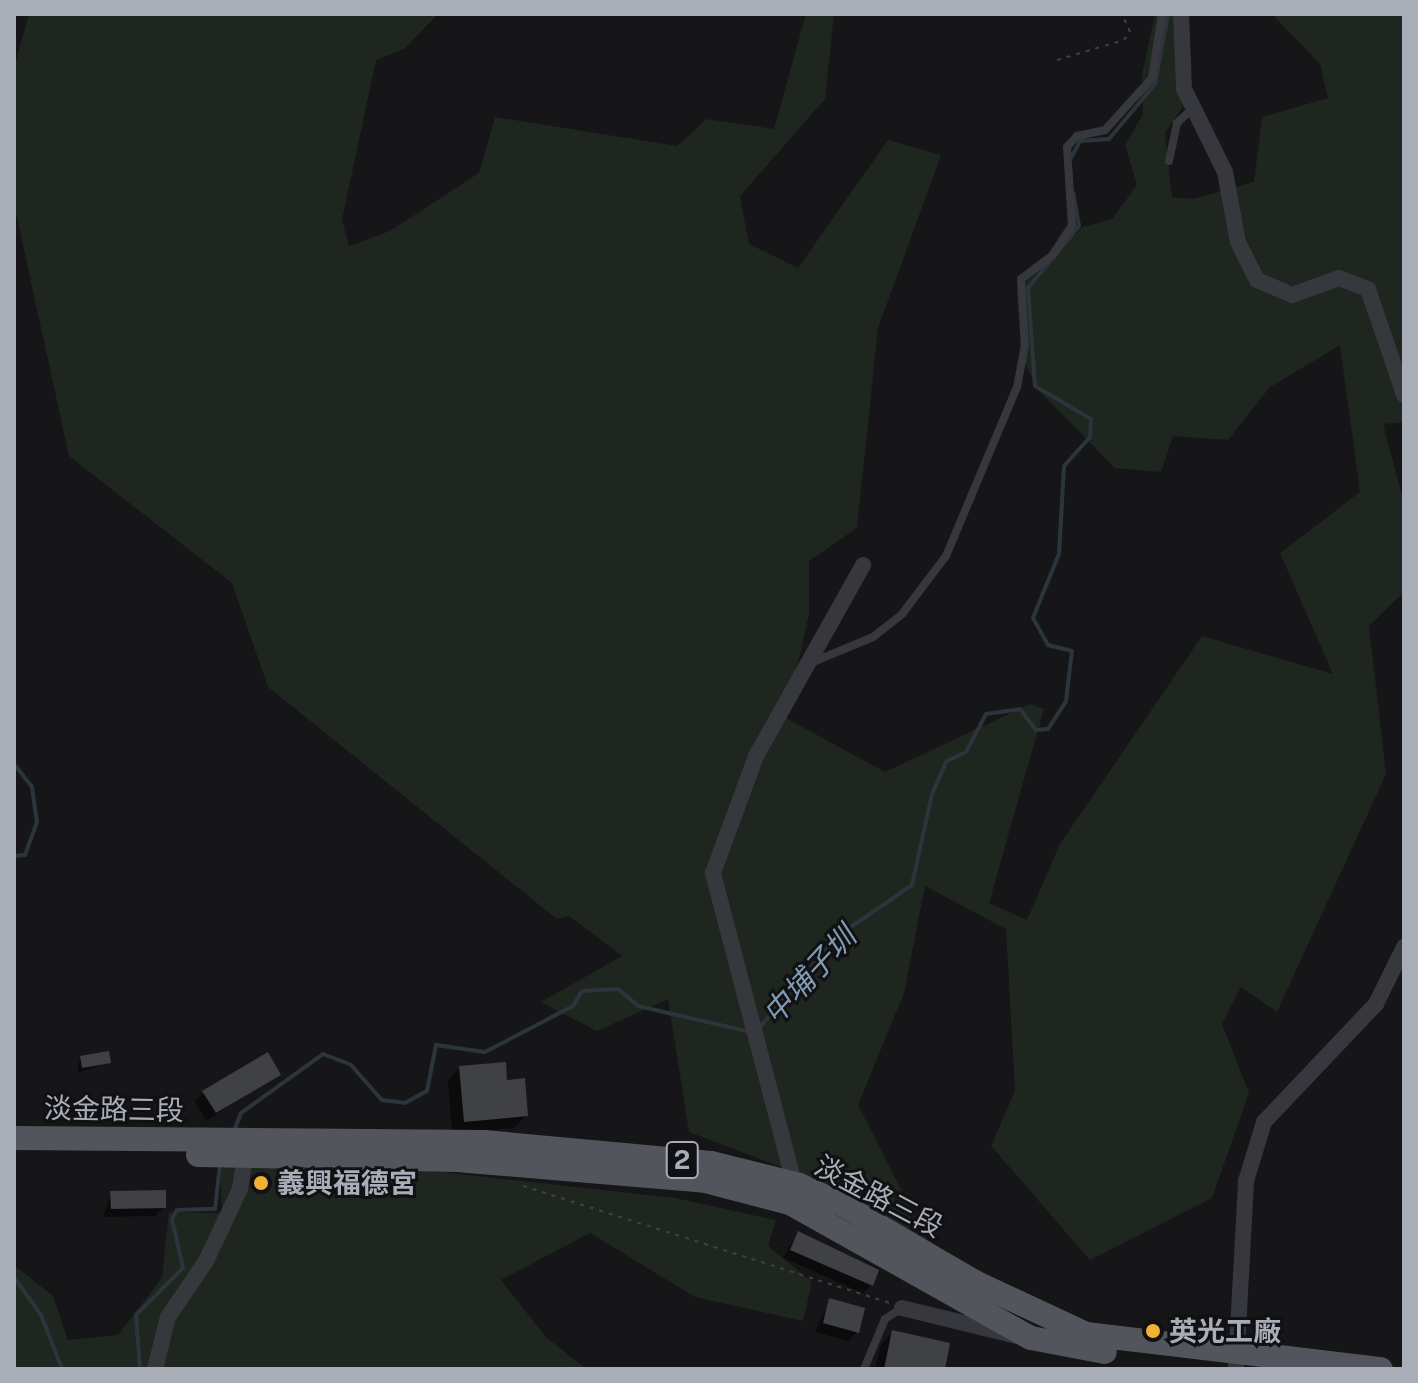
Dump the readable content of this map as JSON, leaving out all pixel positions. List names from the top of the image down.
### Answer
{
  "streets": {
    "main road": ["淡金路三段", "2"]
  },
  "water": ["中埔子圳"],
  "places": ["義興福德宮", "英光工廠"]
}
